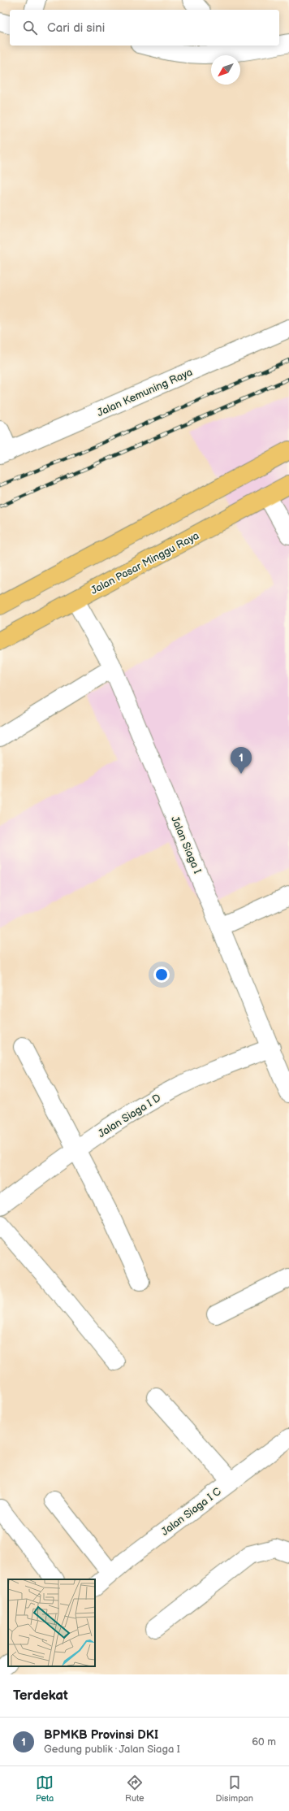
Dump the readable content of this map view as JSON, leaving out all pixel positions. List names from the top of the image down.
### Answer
{
  "streets": {
    "main road": ["Jalan Pasar Minggu Raya"],
    "street": [
      "Jalan Kemuning Raya",
      "Jalan Siaga I",
      "Jalan Siaga I D",
      "Jalan Siaga I C"
    ]
  },
  "crossings": [
    ["Jalan Pasar Minggu Raya", "Jalan Siaga I"],
    ["Jalan Siaga I", "Jalan Siaga I D"]
  ],
  "north": "bottom left",
  "page": {
    "search": "Cari di sini",
    "pins": "1",
    "heading": "Terdekat",
    "list": [
      {
        "mark": "1",
        "name": "BPMKB Provinsi DKI",
        "note": "Gedung publik · Jalan Siaga I",
        "value": "60 m"
      }
    ],
    "nav": ["Peta", "Rute", "Disimpan"]
  }
}
